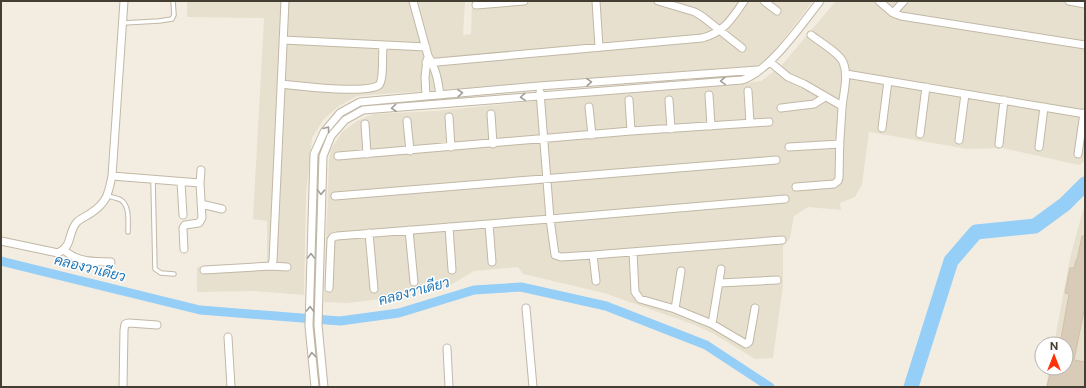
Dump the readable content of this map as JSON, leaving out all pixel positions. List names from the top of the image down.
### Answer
{
  "water": ["คลองวาเดียว"],
  "north": "top"
}
